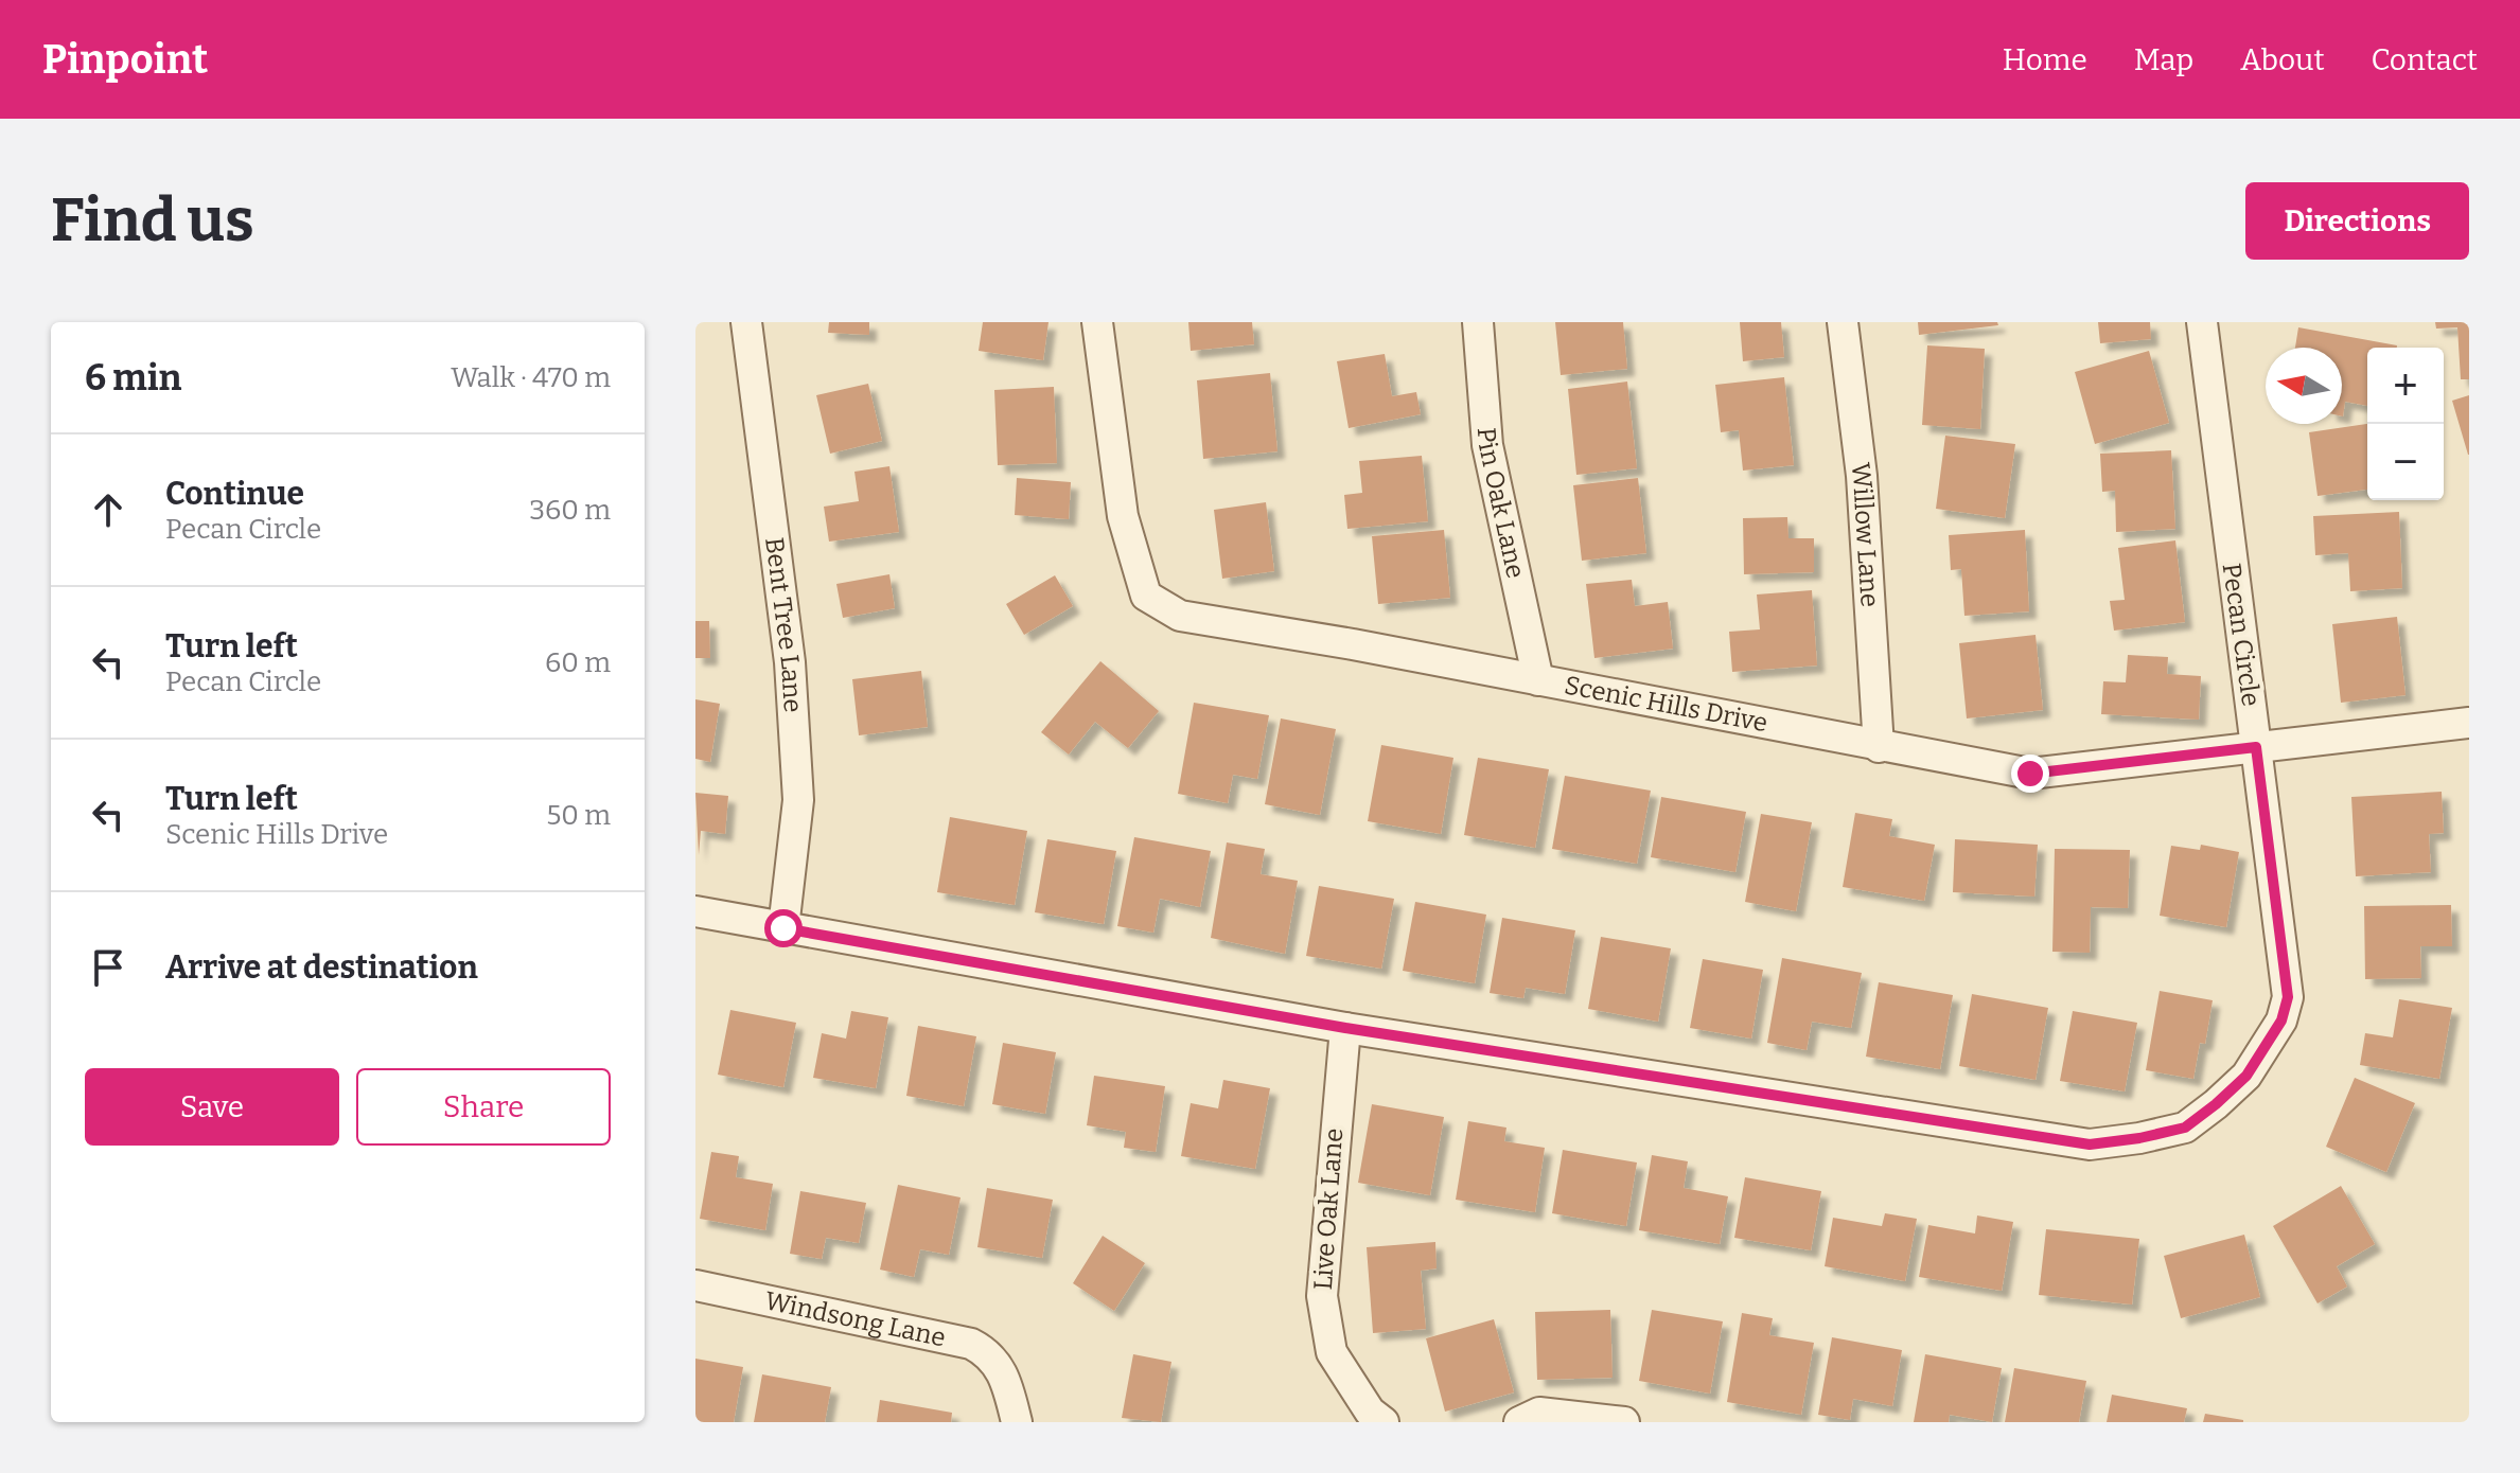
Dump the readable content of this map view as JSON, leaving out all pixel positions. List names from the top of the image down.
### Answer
{
  "streets": {
    "street": [
      "Pin Oak Lane",
      "Willow Lane",
      "Bent Tree Lane",
      "Pecan Circle",
      "Scenic Hills Drive",
      "Live Oak Lane",
      "Windsong Lane"
    ]
  },
  "crossings": [
    ["Pin Oak Lane", "Scenic Hills Drive"],
    ["Willow Lane", "Scenic Hills Drive"],
    ["Bent Tree Lane", "Pecan Circle"],
    ["Pecan Circle", "Scenic Hills Drive"],
    ["Pecan Circle", "Live Oak Lane"]
  ],
  "north": "left",
  "page": {
    "header": "Pinpoint",
    "nav": [
      "Home",
      "Map",
      "About",
      "Contact"
    ],
    "buttons": [
      "Directions",
      ["Save", "Share"]
    ],
    "title": "Find us",
    "heading": ["6 min", "Walk · 470 m"],
    "map_buttons": ["+", "−"],
    "list": [
      ["Continue", "Pecan Circle", "360 m"],
      ["Turn left", "Pecan Circle", "60 m"],
      ["Turn left", "Scenic Hills Drive", "50 m"],
      "Arrive at destination"
    ]
  }
}
